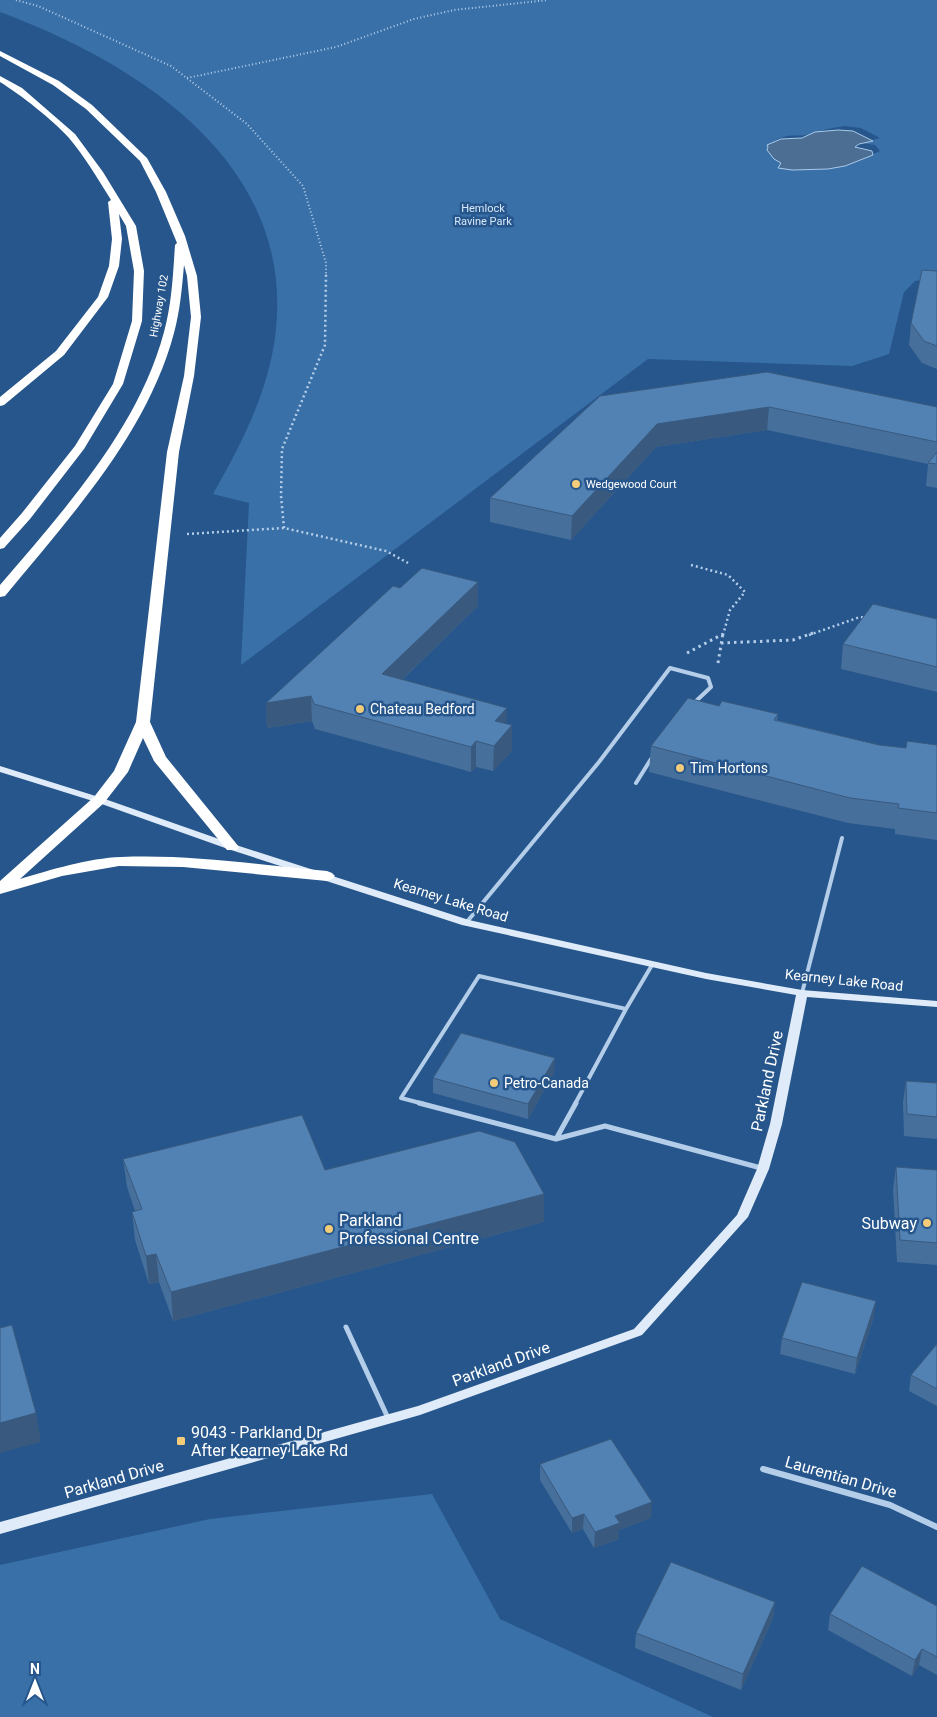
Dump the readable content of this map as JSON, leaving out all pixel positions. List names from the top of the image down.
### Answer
{
  "streets": {
    "highway": ["Highway 102"],
    "main road": ["Kearney Lake Road", "Parkland Drive"],
    "street": ["Laurentian Drive"]
  },
  "crossings": [
    ["Kearney Lake Road", "Parkland Drive"]
  ],
  "parks": ["Hemlock Ravine Park"],
  "places": {
    "other": [
      "Wedgewood Court",
      "Chateau Bedford",
      "Tim Hortons",
      "Petro-Canada",
      "Subway",
      "Parkland Professional Centre"
    ],
    "transit": ["9043 - Parkland Dr After Kearney Lake Rd"]
  },
  "north": "top"
}
